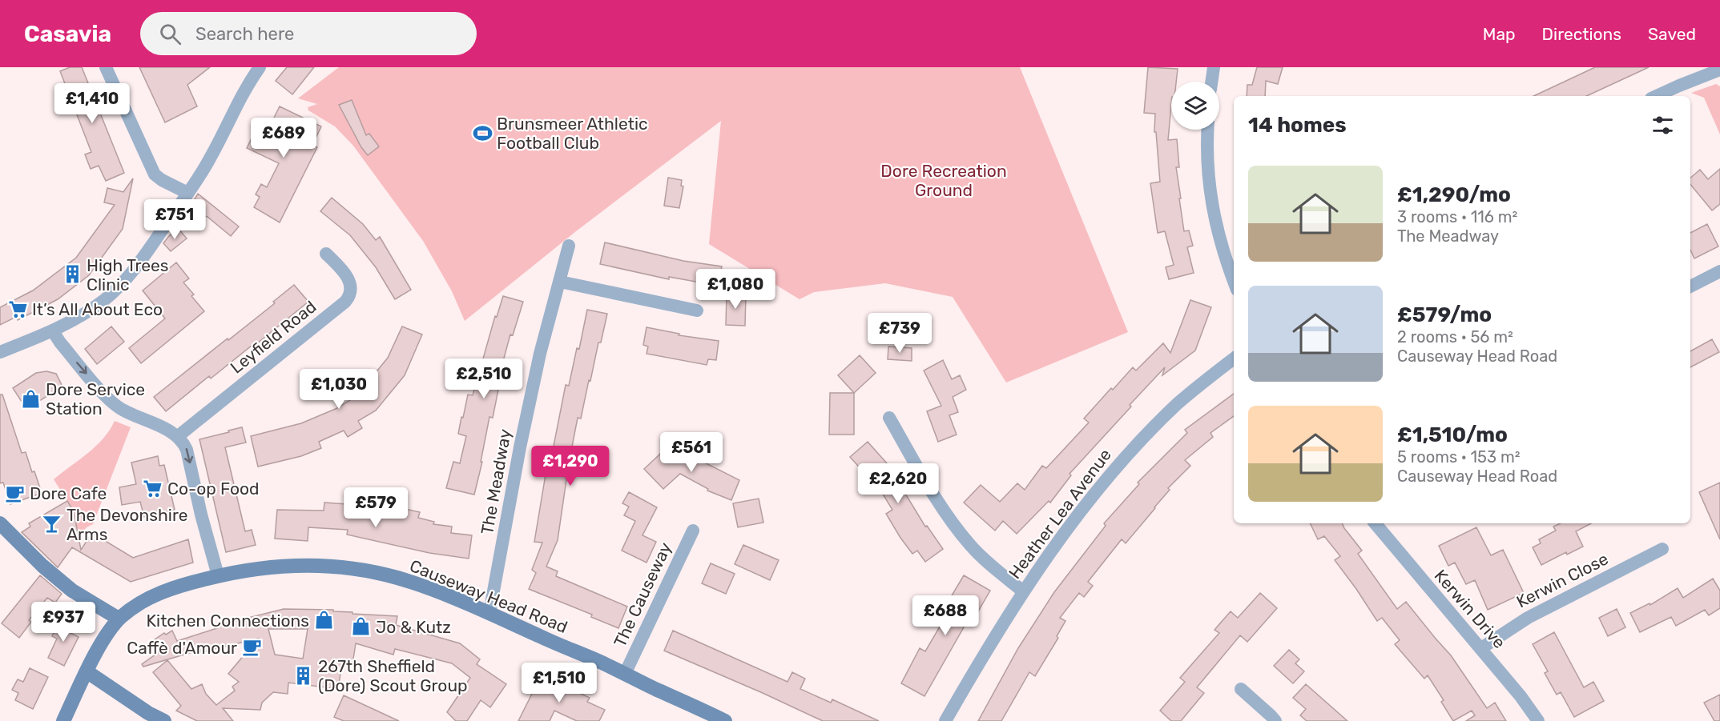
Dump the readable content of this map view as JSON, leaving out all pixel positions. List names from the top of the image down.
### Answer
{
  "streets": {
    "street": [
      "Leyfield Road",
      "The Meadway",
      "Heather Lea Avenue",
      "Kerwin Close",
      "The Causeway",
      "Causeway Head Road",
      "Kerwin Drive"
    ]
  },
  "crossings": [
    ["The Meadway", "Causeway Head Road"],
    ["Kerwin Close", "Kerwin Drive"],
    ["The Causeway", "Causeway Head Road"]
  ],
  "parks": ["Dore Recreation Ground"],
  "places": {
    "sports": ["Brunsmeer Athletic Football Club"],
    "building": ["High Trees Clinic", "267th Sheffield (Dore) Scout Group"],
    "supermarket": ["It’s All About Eco", "Co-op Food"],
    "shop": ["Dore Service Station", "Kitchen Connections", "Jo & Kutz"],
    "cafe": ["Dore Cafe", "Caffè d'Amour"],
    "bar": ["The Devonshire Arms"]
  },
  "page": {
    "header": "Casavia",
    "search": "Search here",
    "nav": ["Map", "Directions", "Saved"],
    "price": [
      "£1,410",
      "£689",
      "£751",
      "£1,080",
      "£739",
      "£2,510",
      "£1,030",
      "£561",
      "£1,290",
      "£2,620",
      "£579",
      "£688",
      "£937",
      "£1,510"
    ],
    "heading": "14 homes",
    "list": [
      {
        "name": "£1,290/mo",
        "note": "3 rooms · 116 m² · The Meadway"
      },
      {
        "name": "£579/mo",
        "note": "2 rooms · 56 m² · Causeway Head Road"
      },
      {
        "name": "£1,510/mo",
        "note": "5 rooms · 153 m² · Causeway Head Road"
      }
    ]
  }
}
